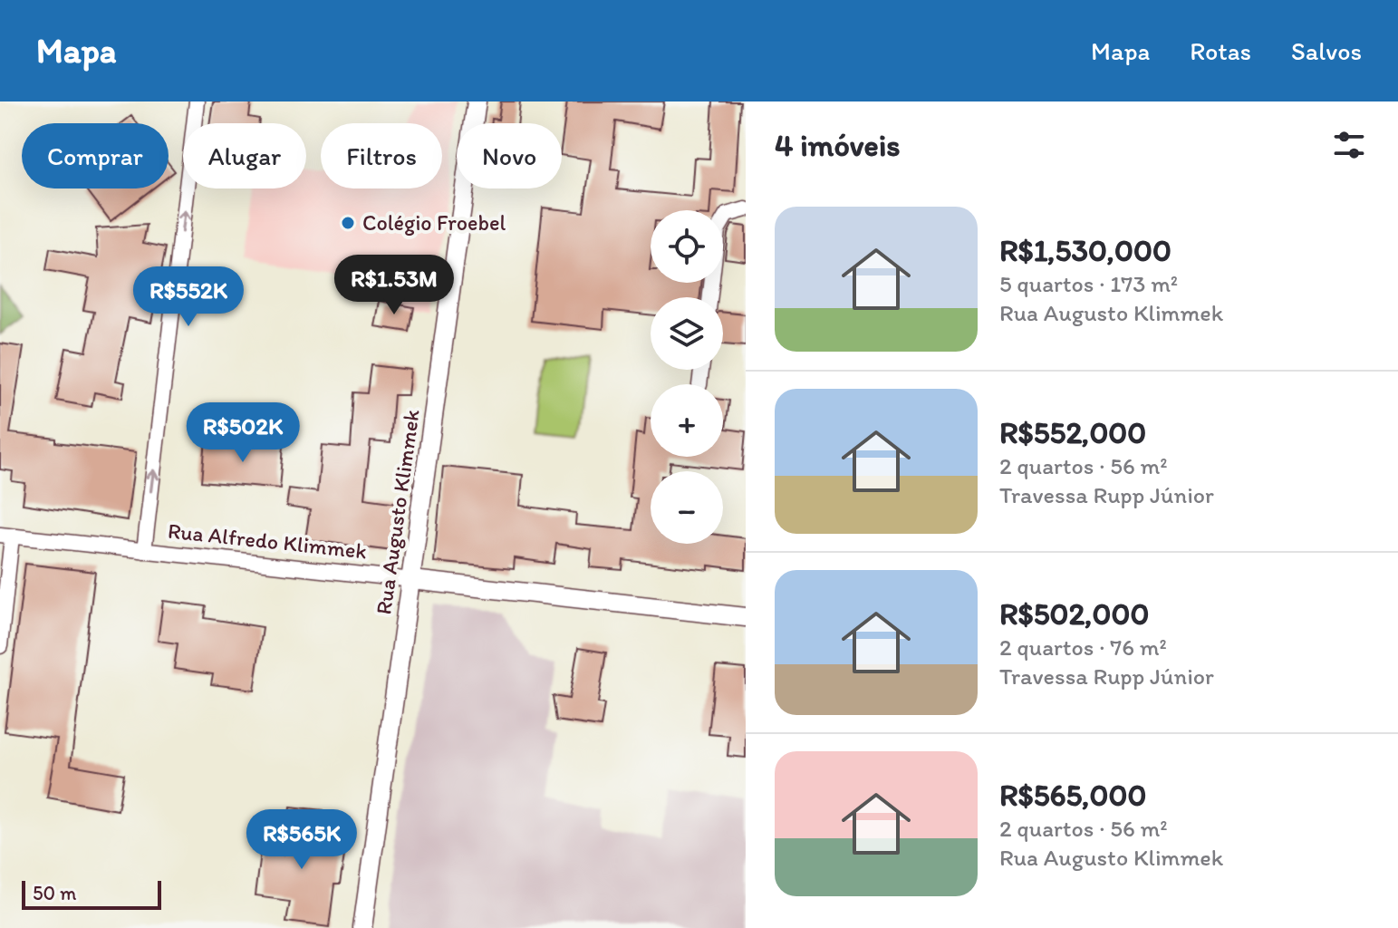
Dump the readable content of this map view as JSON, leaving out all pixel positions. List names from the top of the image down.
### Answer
{
  "streets": {
    "street": ["Rua Augusto Klimmek", "Rua Alfredo Klimmek"]
  },
  "crossings": [
    ["Rua Augusto Klimmek", "Rua Alfredo Klimmek"]
  ],
  "places": ["Colégio Froebel"],
  "scale_bar": "50 m",
  "page": {
    "header": "Mapa",
    "nav": ["Mapa", "Rotas", "Salvos"],
    "heading": "4 imóveis",
    "chip": [
      "Comprar",
      "Alugar",
      "Filtros",
      "Novo"
    ],
    "list": [
      {
        "name": "R$1,530,000",
        "note": "5 quartos · 173 m² · Rua Augusto Klimmek"
      },
      {
        "name": "R$552,000",
        "note": "2 quartos · 56 m² · Travessa Rupp Júnior"
      },
      {
        "name": "R$502,000",
        "note": "2 quartos · 76 m² · Travessa Rupp Júnior"
      },
      {
        "name": "R$565,000",
        "note": "2 quartos · 56 m² · Rua Augusto Klimmek"
      }
    ],
    "map_buttons": ["+", "−"],
    "price": [
      "R$1.53M",
      "R$552K",
      "R$502K",
      "R$565K"
    ],
    "scale": "50 m"
  }
}
